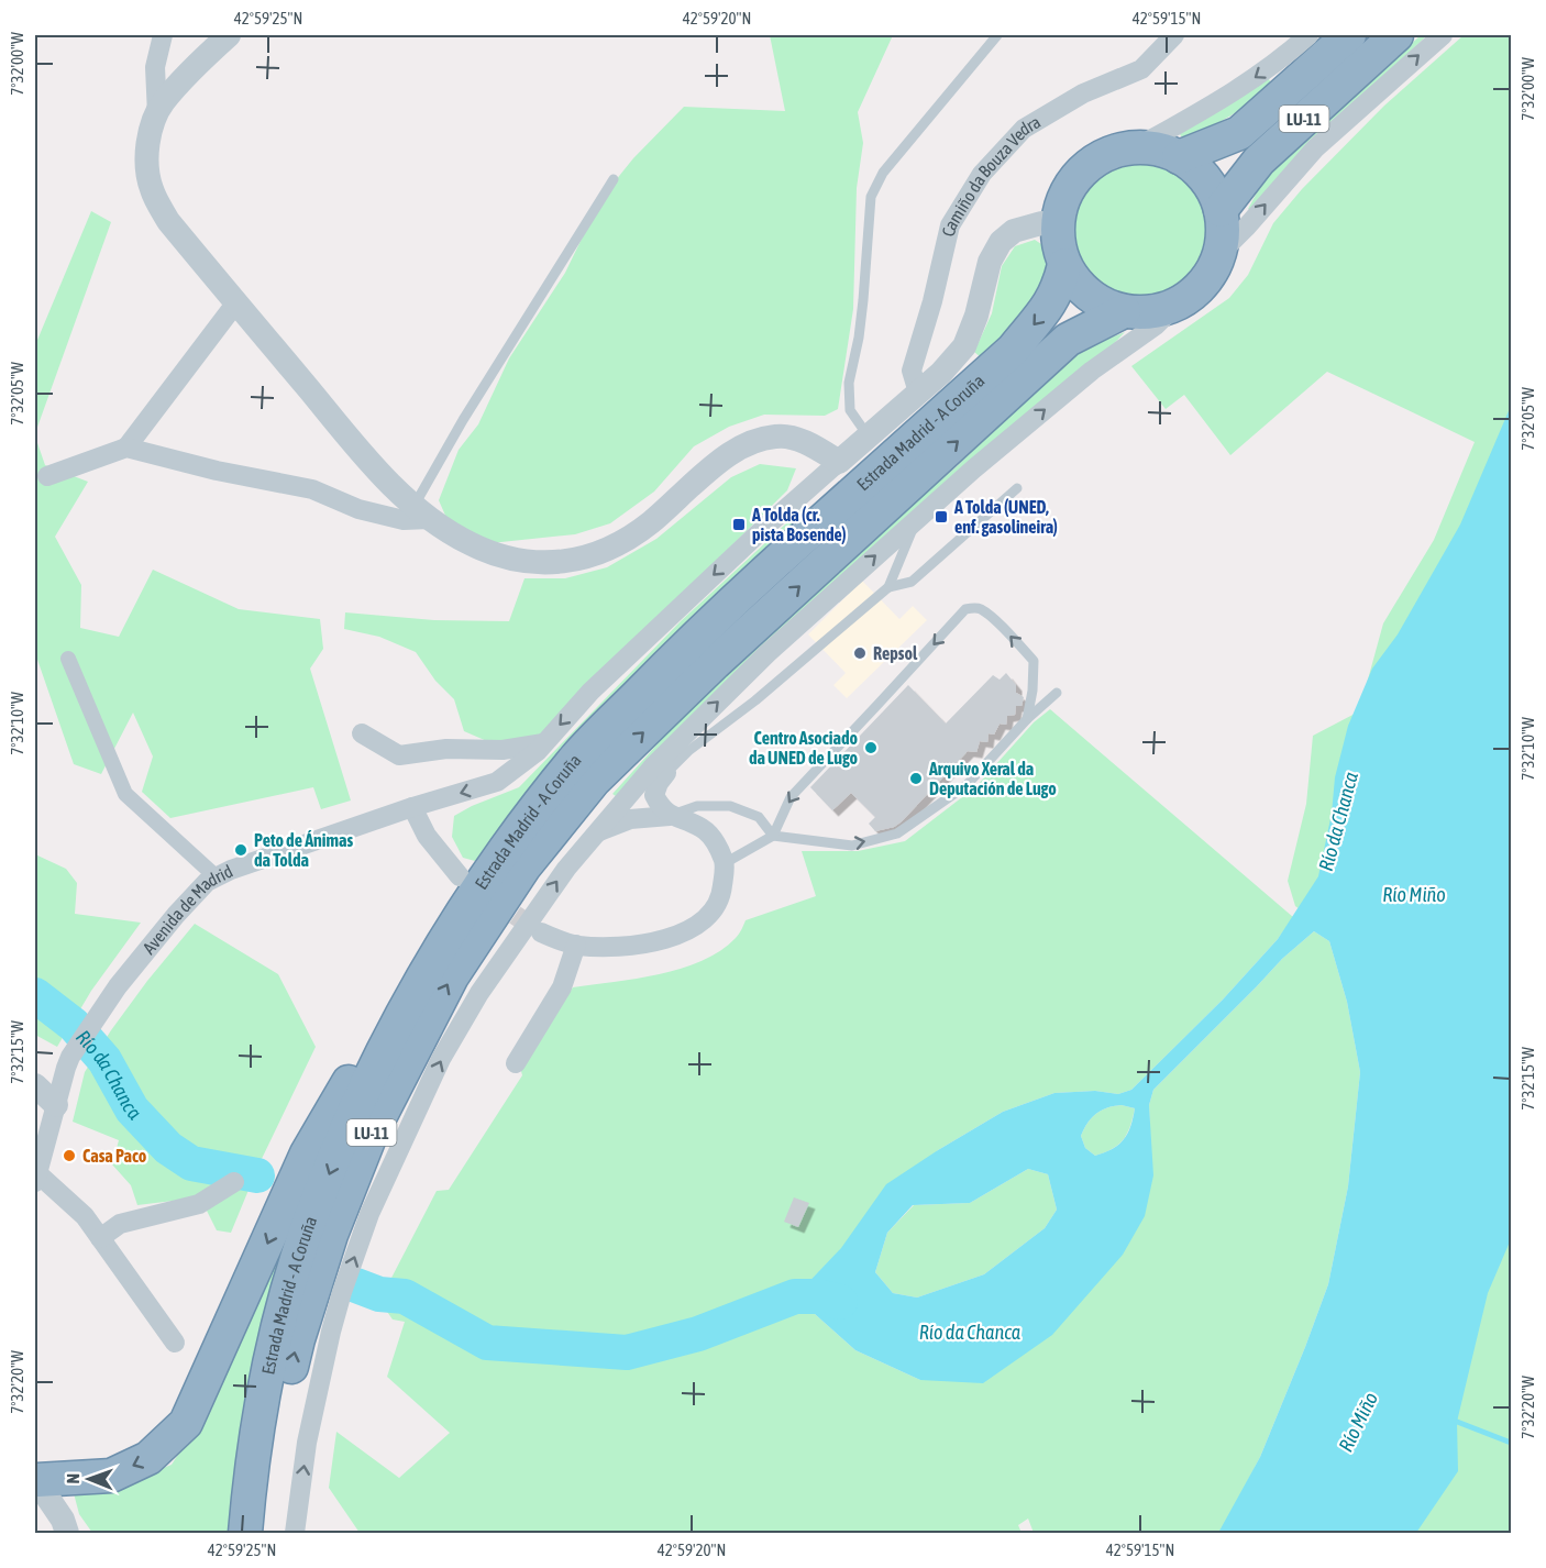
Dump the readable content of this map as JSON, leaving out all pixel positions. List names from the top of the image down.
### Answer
{
  "streets": {
    "highway": ["LU-11", "Estrada Madrid - A Coruña"],
    "street": ["Camiño da Bouza Vedra", "Avenida de Madrid"]
  },
  "crossings": [
    ["LU-11", "Estrada Madrid - A Coruña"]
  ],
  "water": ["Río da Chanca", "Río Miño"],
  "places": {
    "transit": ["A Tolda (UNED, enf. gasolineira)", "A Tolda (cr. pista Bosende)"],
    "other": [
      "Repsol",
      "Centro Asociado da UNED de Lugo",
      "Arquivo Xeral da Deputación de Lugo",
      "Peto de Ánimas da Tolda",
      "Casa Paco"
    ]
  },
  "north": "left",
  "coordinates": [
    "42°59'25\"N",
    "42°59'20\"N",
    "42°59'15\"N",
    "7°32'00\"W",
    "7°32'05\"W",
    "7°32'10\"W",
    "7°32'15\"W",
    "7°32'20\"W"
  ]
}
